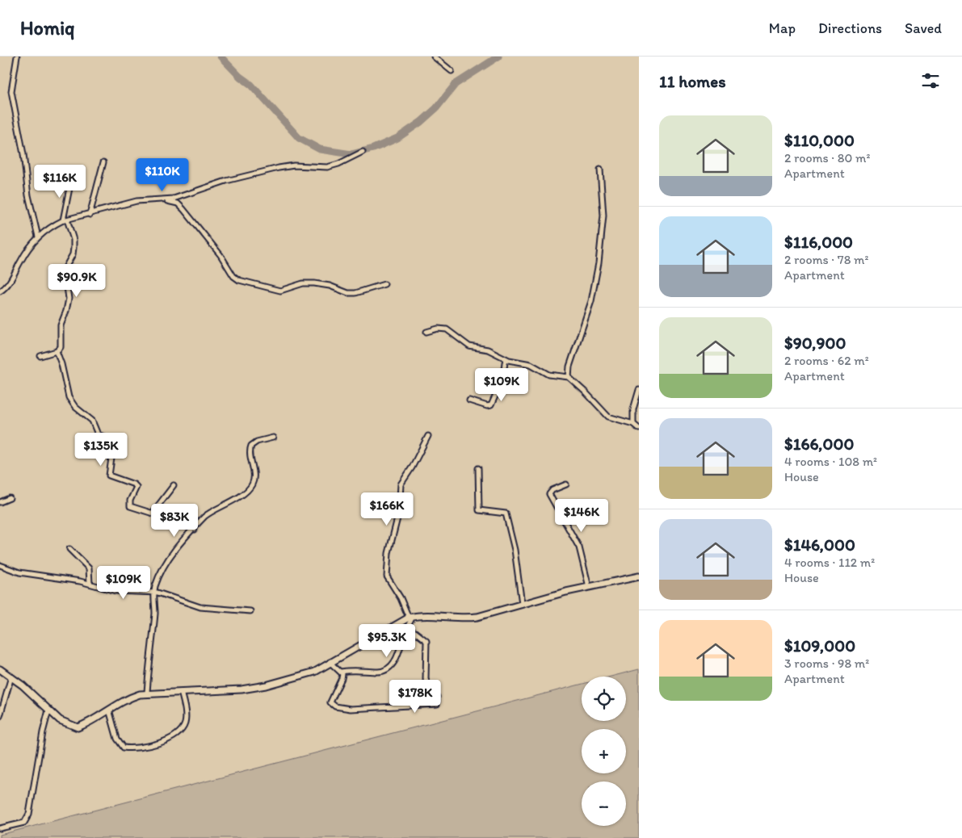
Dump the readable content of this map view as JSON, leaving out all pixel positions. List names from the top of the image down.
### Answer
{
  "page": {
    "header": "Homiq",
    "nav": ["Map", "Directions", "Saved"],
    "heading": "11 homes",
    "list": [
      {
        "name": "$110,000",
        "note": "2 rooms · 80 m² · Apartment"
      },
      {
        "name": "$116,000",
        "note": "2 rooms · 78 m² · Apartment"
      },
      {
        "name": "$90,900",
        "note": "2 rooms · 62 m² · Apartment"
      },
      {
        "name": "$166,000",
        "note": "4 rooms · 108 m² · House"
      },
      {
        "name": "$146,000",
        "note": "4 rooms · 112 m² · House"
      },
      {
        "name": "$109,000",
        "note": "3 rooms · 98 m² · Apartment"
      }
    ],
    "price": [
      "$110K",
      "$116K",
      "$90.9K",
      "$109K",
      "$135K",
      "$166K",
      "$146K",
      "$83K",
      "$109K",
      "$95.3K",
      "$178K"
    ],
    "map_buttons": ["+", "−"]
  }
}
